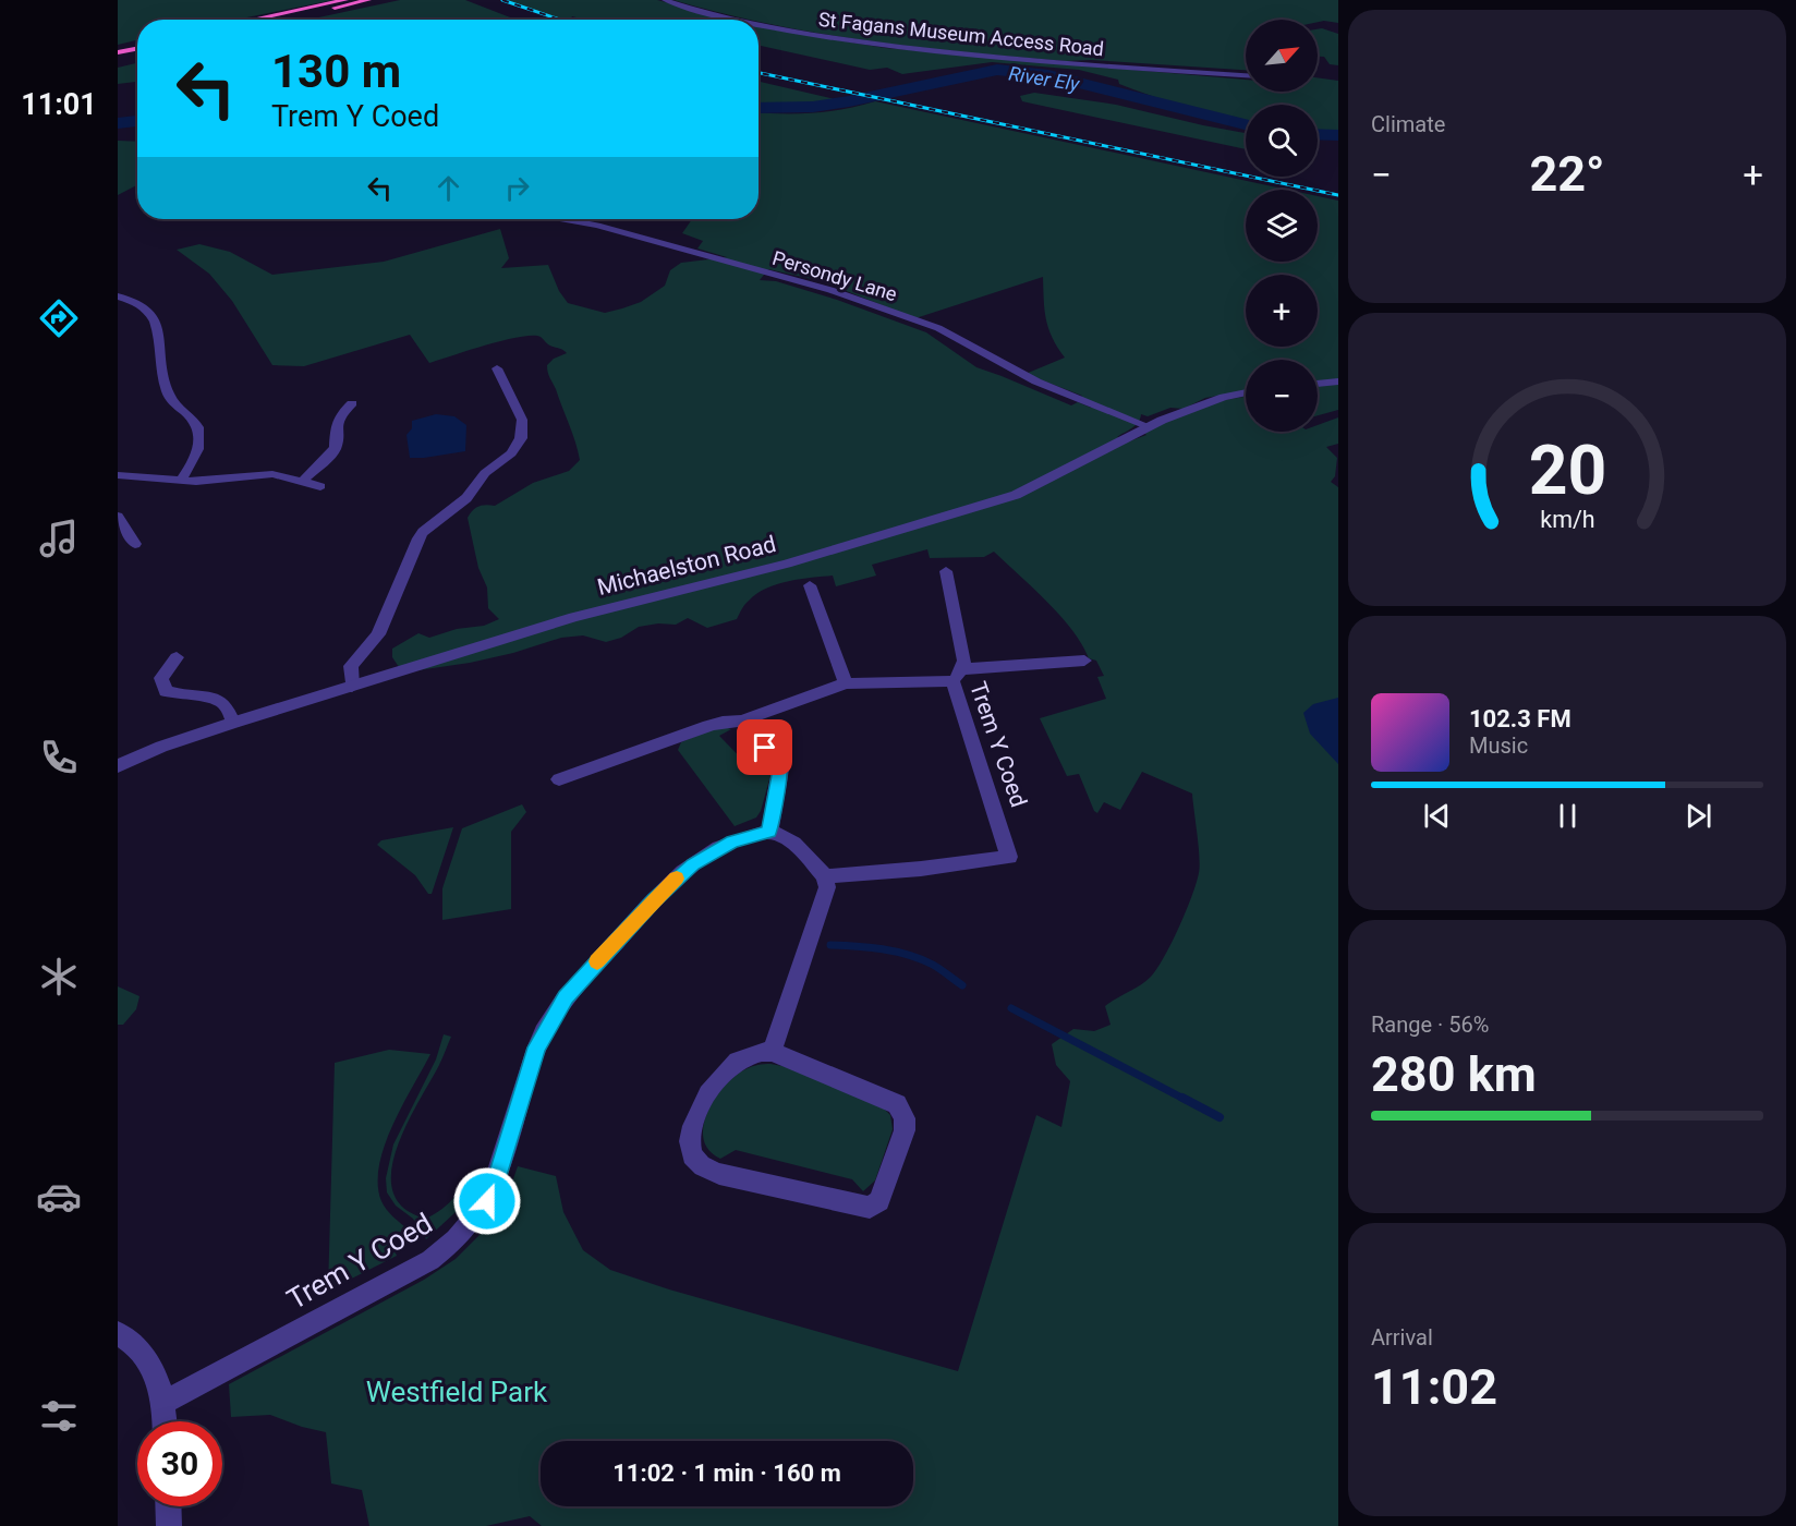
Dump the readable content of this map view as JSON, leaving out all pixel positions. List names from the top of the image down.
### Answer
{
  "streets": {
    "street": [
      "St Fagans Museum Access Road",
      "Persondy Lane",
      "Michaelston Road",
      "Trem Y Coed"
    ]
  },
  "crossings": [
    ["Persondy Lane", "Michaelston Road"]
  ],
  "water": ["River Ely"],
  "parks": ["Westfield Park"],
  "north": "top right",
  "page": {
    "tabs": "11:01",
    "tile": [
      "Climate",
      ["Range · 56%", "280 km"],
      ["Arrival", "11:02"]
    ],
    "map_buttons": ["+", "−"],
    "turn": ["130 m", "Trem Y Coed"],
    "heat": ["−", "22°", "+"],
    "song": ["102.3 FM", "Music"],
    "limit": "30",
    "trip": "11:02 · 1 min · 160 m",
    "gauge": ["20", "km/h"]
  }
}
